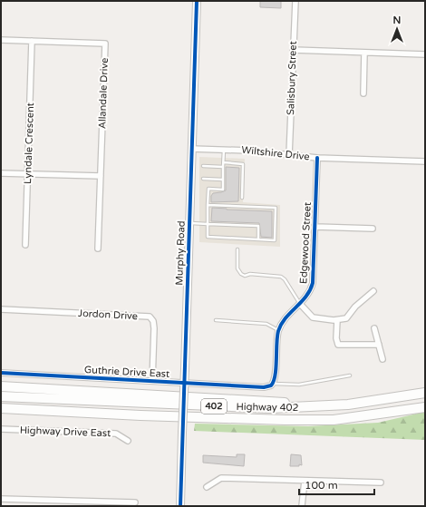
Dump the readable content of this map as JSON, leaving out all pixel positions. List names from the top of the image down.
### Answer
{
  "streets": {
    "highway": ["402", "Highway 402"],
    "street": [
      "Salisbury Street",
      "Allandale Drive",
      "Lyndale Crescent",
      "Wiltshire Drive",
      "Edgewood Street",
      "Murphy Road",
      "Jordon Drive",
      "Guthrie Drive East",
      "Highway Drive East"
    ]
  },
  "crossings": [
    ["Salisbury Street", "Wiltshire Drive"],
    ["Allandale Drive", "Lyndale Crescent"],
    ["Wiltshire Drive", "Edgewood Street"],
    ["Wiltshire Drive", "Murphy Road"],
    ["Edgewood Street", "Guthrie Drive East"],
    ["Jordon Drive", "Guthrie Drive East"]
  ],
  "scale_bar": "100 m",
  "north": "top"
}
